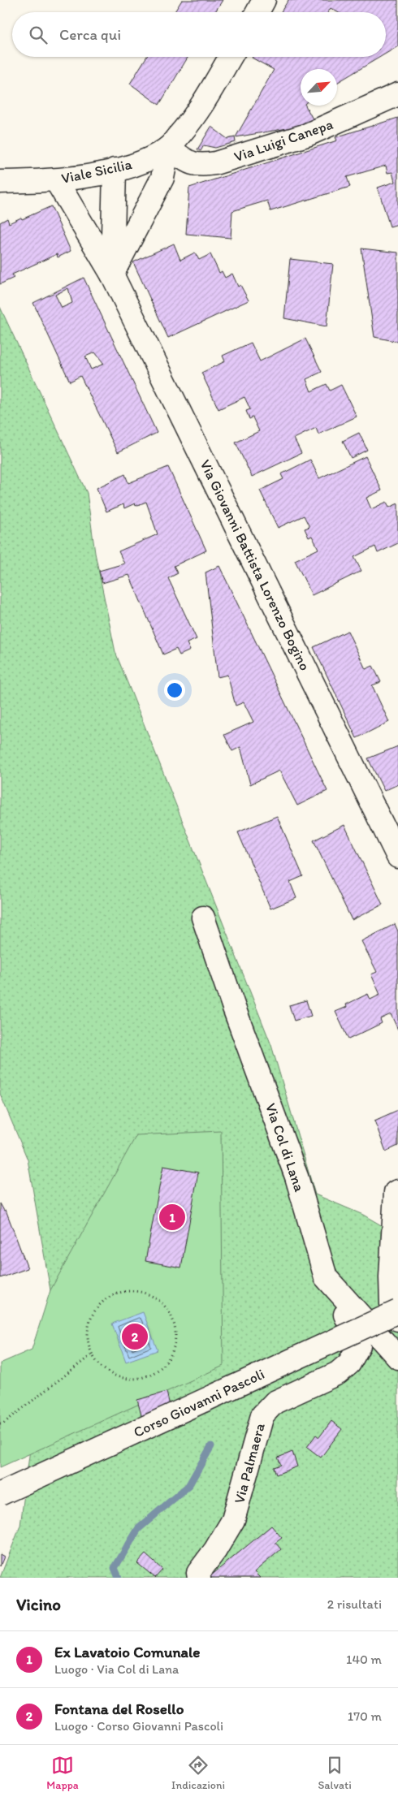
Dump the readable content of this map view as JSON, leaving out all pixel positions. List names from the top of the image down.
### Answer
{
  "streets": {
    "street": [
      "Via Luigi Canepa",
      "Viale Sicilia",
      "Via Giovanni Battista Lorenzo Bogino",
      "Via Col di Lana",
      "Corso Giovanni Pascoli",
      "Via Palmaera"
    ]
  },
  "crossings": [
    ["Via Luigi Canepa", "Viale Sicilia"],
    ["Viale Sicilia", "Via Giovanni Battista Lorenzo Bogino"],
    ["Via Col di Lana", "Via Palmaera"]
  ],
  "north": "top right",
  "page": {
    "search": "Cerca qui",
    "pins": ["1", "2"],
    "heading": ["Vicino", "2 risultati"],
    "list": [
      {
        "mark": "1",
        "name": "Ex Lavatoio Comunale",
        "note": "Luogo · Via Col di Lana",
        "value": "140 m"
      },
      {
        "mark": "2",
        "name": "Fontana del Rosello",
        "note": "Luogo · Corso Giovanni Pascoli",
        "value": "170 m"
      }
    ],
    "nav": ["Mappa", "Indicazioni", "Salvati"]
  }
}
